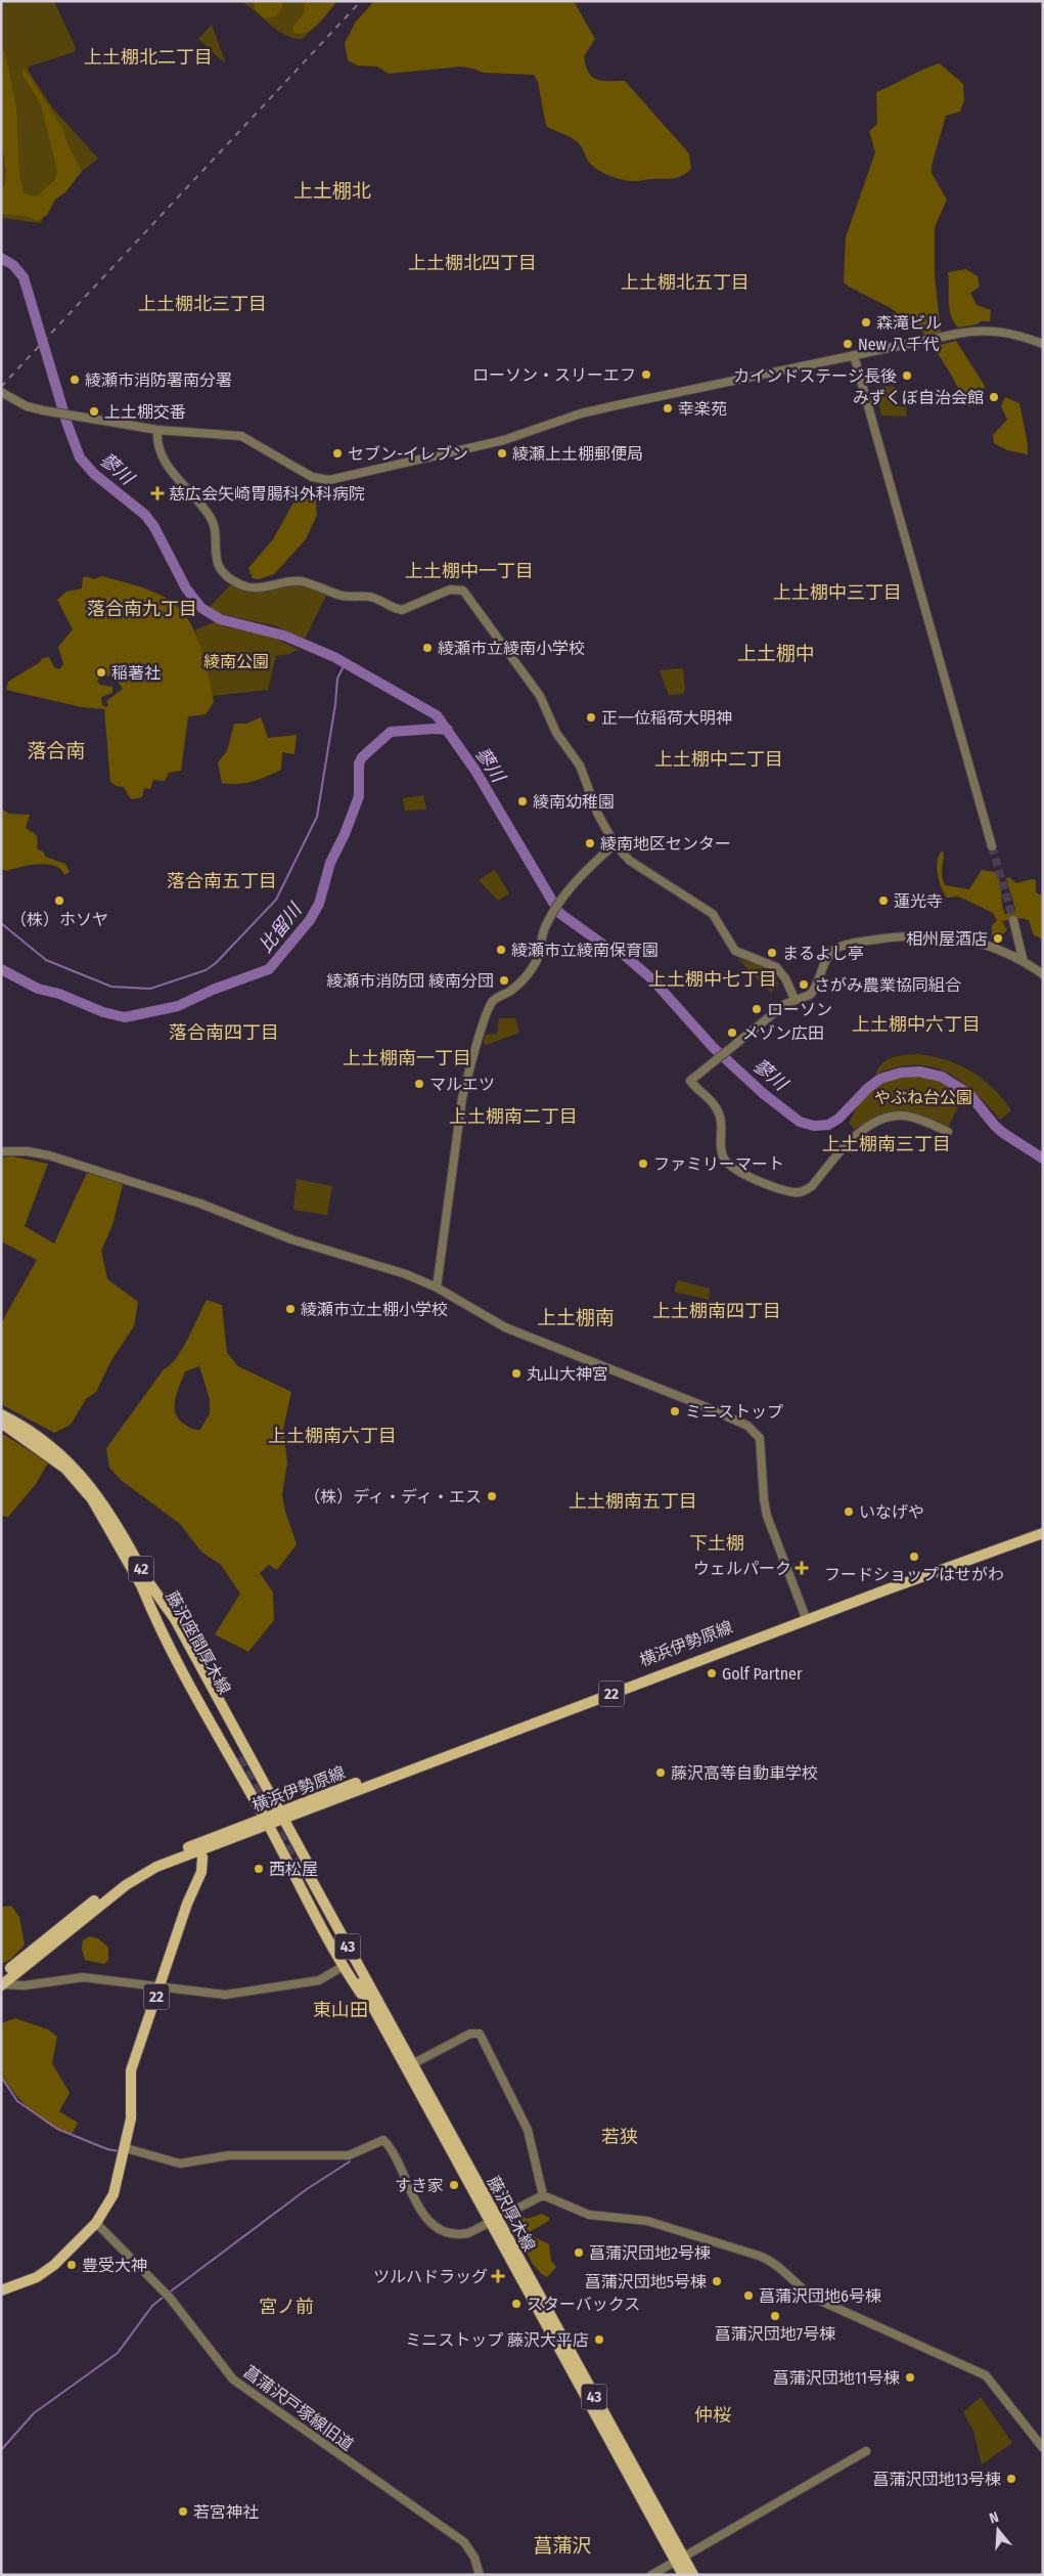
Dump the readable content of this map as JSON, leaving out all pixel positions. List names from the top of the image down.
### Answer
{
  "streets": {
    "main road": [
      "42",
      "藤沢座間厚木線",
      "横浜伊勢原線",
      "22",
      "43",
      "藤沢厚木線"
    ],
    "street": ["菖蒲沢戸塚線旧道"]
  },
  "crossings": [
    ["42", "藤沢座間厚木線"],
    ["42", "横浜伊勢原線"],
    ["横浜伊勢原線", "22"],
    ["22", "菖蒲沢戸塚線旧道"]
  ],
  "districts": [
    "上土棚北二丁目",
    "上土棚北",
    "上土棚北四丁目",
    "上土棚北五丁目",
    "上土棚北三丁目",
    "上土棚中一丁目",
    "上土棚中三丁目",
    "落合南九丁目",
    "上土棚中",
    "落合南",
    "上土棚中二丁目",
    "落合南五丁目",
    "上土棚中七丁目",
    "上土棚中六丁目",
    "落合南四丁目",
    "上土棚南一丁目",
    "上土棚南二丁目",
    "上土棚南三丁目",
    "上土棚南四丁目",
    "上土棚南",
    "上土棚南六丁目",
    "上土棚南五丁目",
    "下土棚",
    "東山田",
    "若狭",
    "宮ノ前",
    "仲桜",
    "菖蒲沢"
  ],
  "water": ["蓼川", "比留川"],
  "parks": ["綾南公園", "やぶね台公園"],
  "places": {
    "other": [
      "森滝ビル",
      "New 八千代",
      "ローソン・スリーエフ",
      "カインドステージ長後",
      "綾瀬市消防署南分署",
      "みずくぼ自治会館",
      "幸楽苑",
      "上土棚交番",
      "セブン-イレブン",
      "綾瀬上土棚郵便局",
      "綾瀬市立綾南小学校",
      "稲著社",
      "正一位稲荷大明神",
      "綾南幼稚園",
      "綾南地区センター",
      "（株）ホソヤ",
      "蓮光寺",
      "相州屋酒店",
      "綾瀬市立綾南保育園",
      "まるよし亭",
      "綾瀬市消防団 綾南分団",
      "さがみ農業協同組合",
      "ローソン",
      "メゾン広田",
      "マルエツ",
      "ファミリーマート",
      "綾瀬市立土棚小学校",
      "丸山大神宮",
      "ミニストップ",
      "（株）ディ・ディ・エス",
      "いなげや",
      "フードショップはせがわ",
      "Golf Partner",
      "藤沢高等自動車学校",
      "西松屋",
      "すき家",
      "菖蒲沢団地2号棟",
      "豊受大神",
      "菖蒲沢団地5号棟",
      "菖蒲沢団地6号棟",
      "スターバックス",
      "菖蒲沢団地7号棟",
      "ミニストップ 藤沢大平店",
      "菖蒲沢団地11号棟",
      "菖蒲沢団地13号棟",
      "若宮神社"
    ],
    "health": ["慈広会矢崎胃腸科外科病院", "ウェルパーク", "ツルハドラッグ"]
  },
  "north": "top"
}
